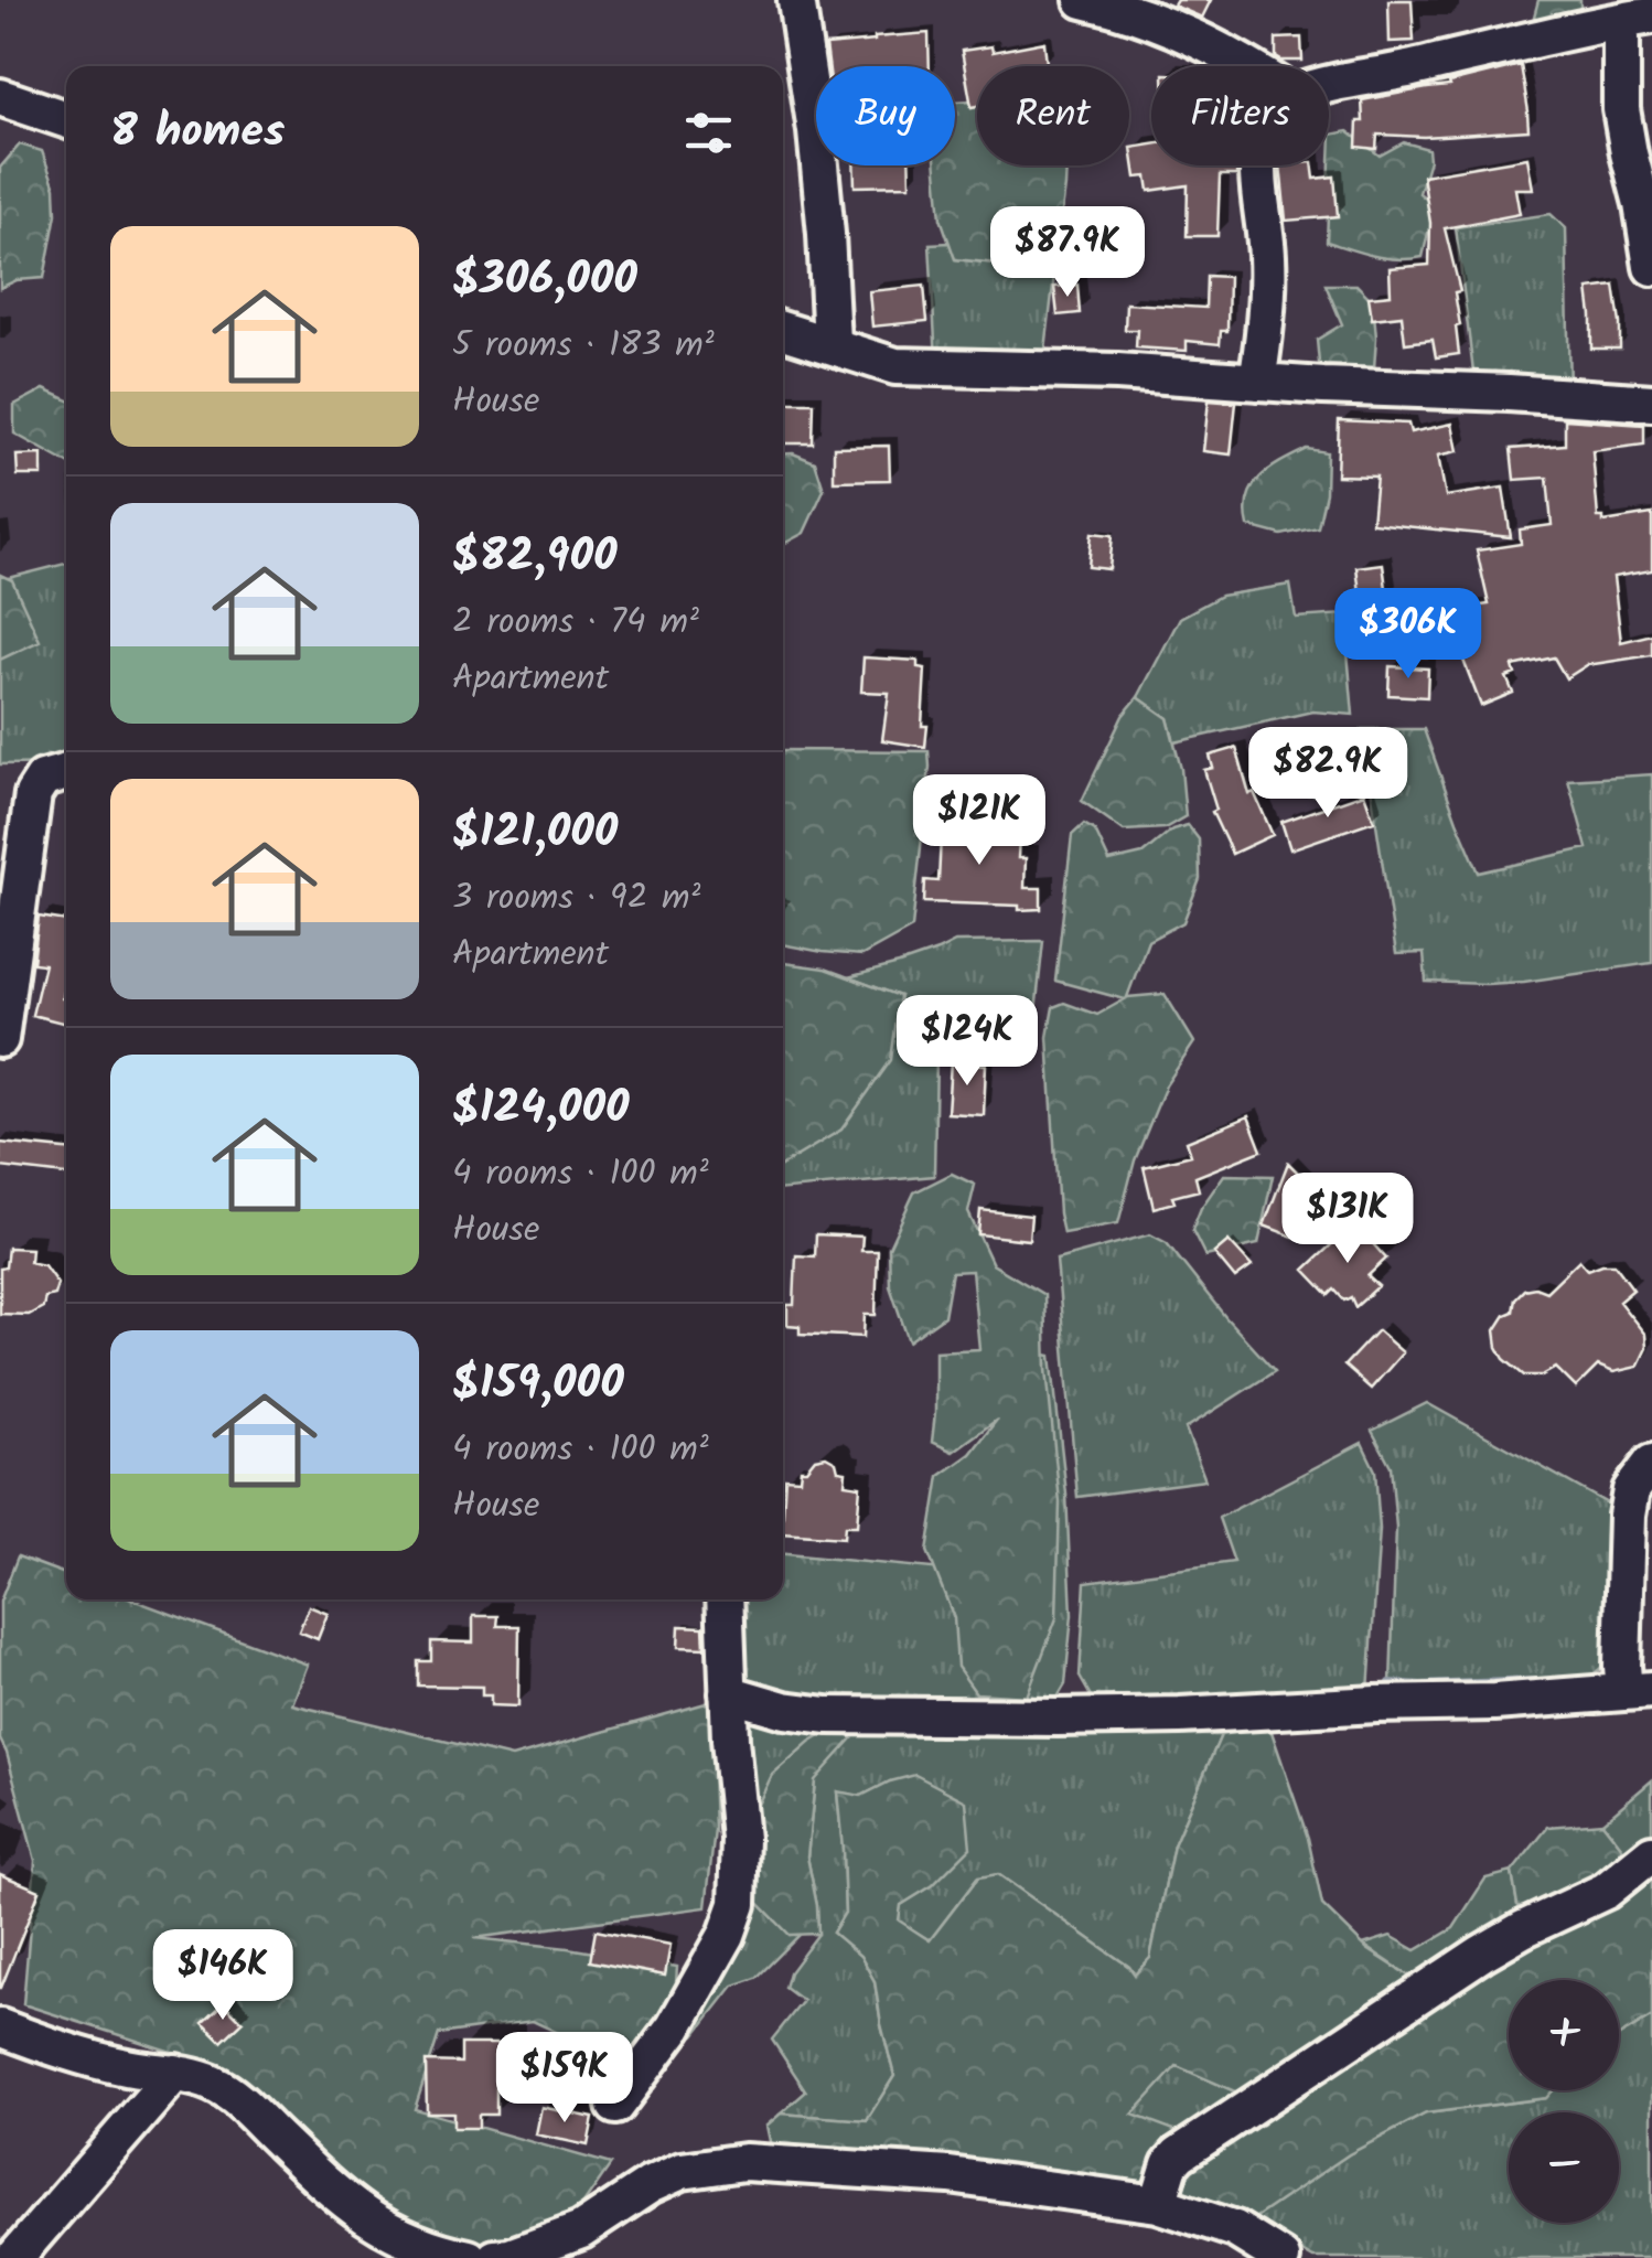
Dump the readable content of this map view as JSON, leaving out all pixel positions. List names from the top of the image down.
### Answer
{
  "page": {
    "chip": ["Buy", "Rent", "Filters"],
    "heading": "8 homes",
    "list": [
      {
        "name": "$306,000",
        "note": "5 rooms · 183 m² · House"
      },
      {
        "name": "$82,900",
        "note": "2 rooms · 74 m² · Apartment"
      },
      {
        "name": "$121,000",
        "note": "3 rooms · 92 m² · Apartment"
      },
      {
        "name": "$124,000",
        "note": "4 rooms · 100 m² · House"
      },
      {
        "name": "$159,000",
        "note": "4 rooms · 100 m² · House"
      }
    ],
    "price": [
      "$87.9K",
      "$306K",
      "$82.9K",
      "$121K",
      "$124K",
      "$131K",
      "$146K",
      "$159K"
    ],
    "map_buttons": ["+", "−"]
  }
}
